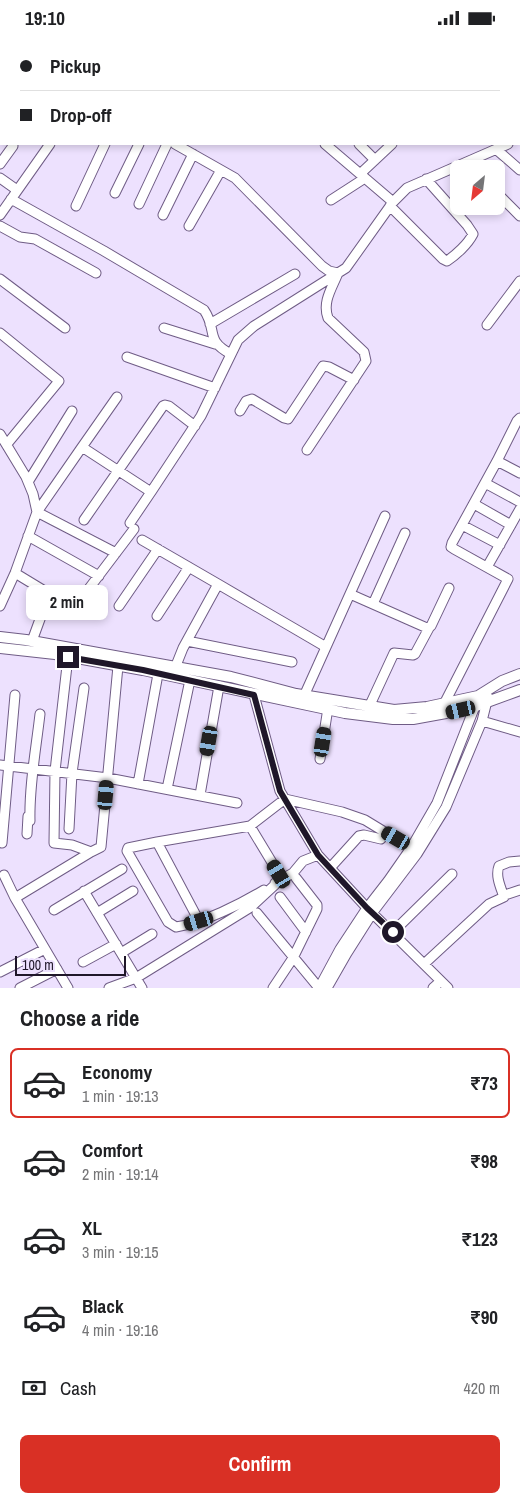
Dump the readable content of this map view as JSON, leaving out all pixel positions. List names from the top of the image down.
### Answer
{
  "scale_bar": "100 m",
  "north": "bottom left",
  "page": {
    "status": "19:10",
    "banner": ["Pickup", "Drop-off"],
    "bubble": "2 min",
    "scale": "100 m",
    "heading": "Choose a ride",
    "list": [
      {
        "name": "Economy",
        "note": "1 min · 19:13",
        "value": "₹73"
      },
      {
        "name": "Comfort",
        "note": "2 min · 19:14",
        "value": "₹98"
      },
      {
        "name": "XL",
        "note": "3 min · 19:15",
        "value": "₹123"
      },
      {
        "name": "Black",
        "note": "4 min · 19:16",
        "value": "₹90"
      }
    ],
    "pay": ["Cash", "420 m"],
    "buttons": "Confirm"
  }
}
